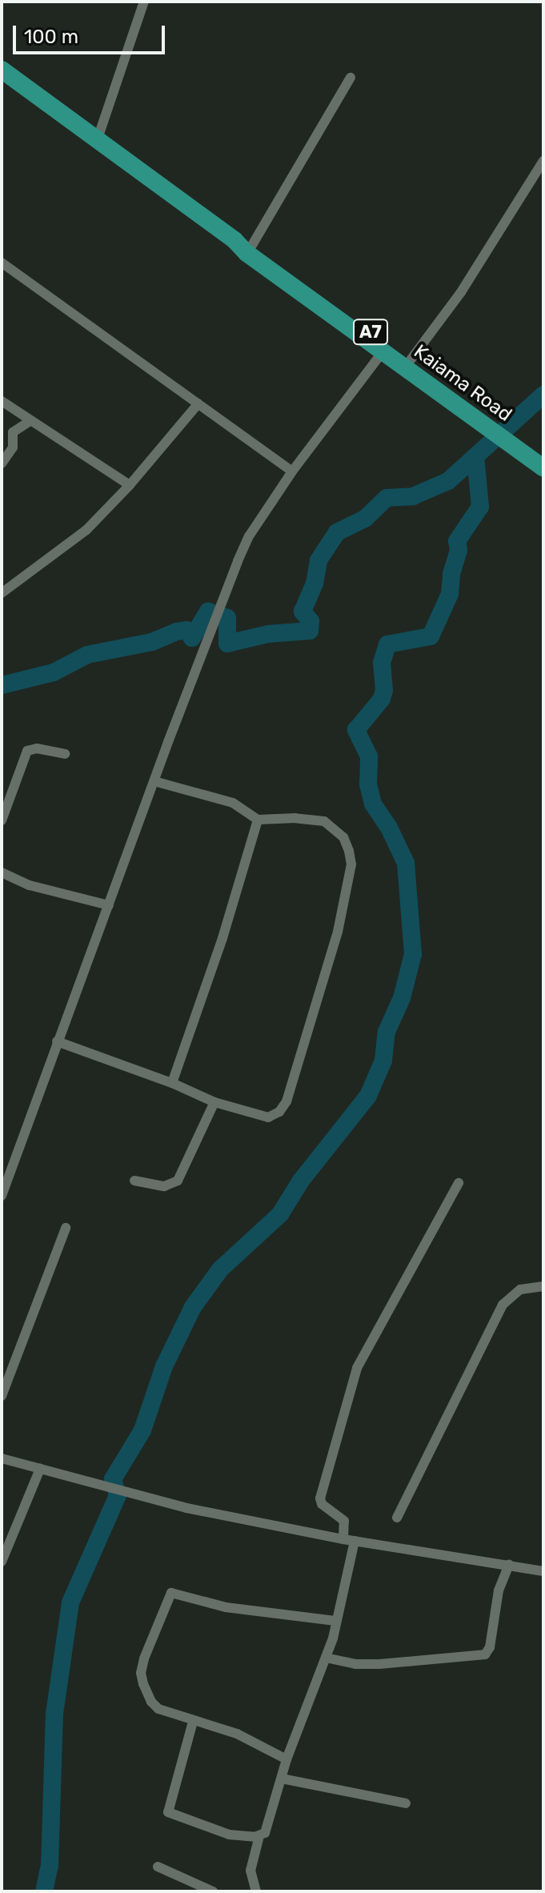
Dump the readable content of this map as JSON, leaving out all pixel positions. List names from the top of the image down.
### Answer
{
  "streets": {
    "highway": ["A7", "Kaiama Road"]
  },
  "scale_bar": "100 m"
}
